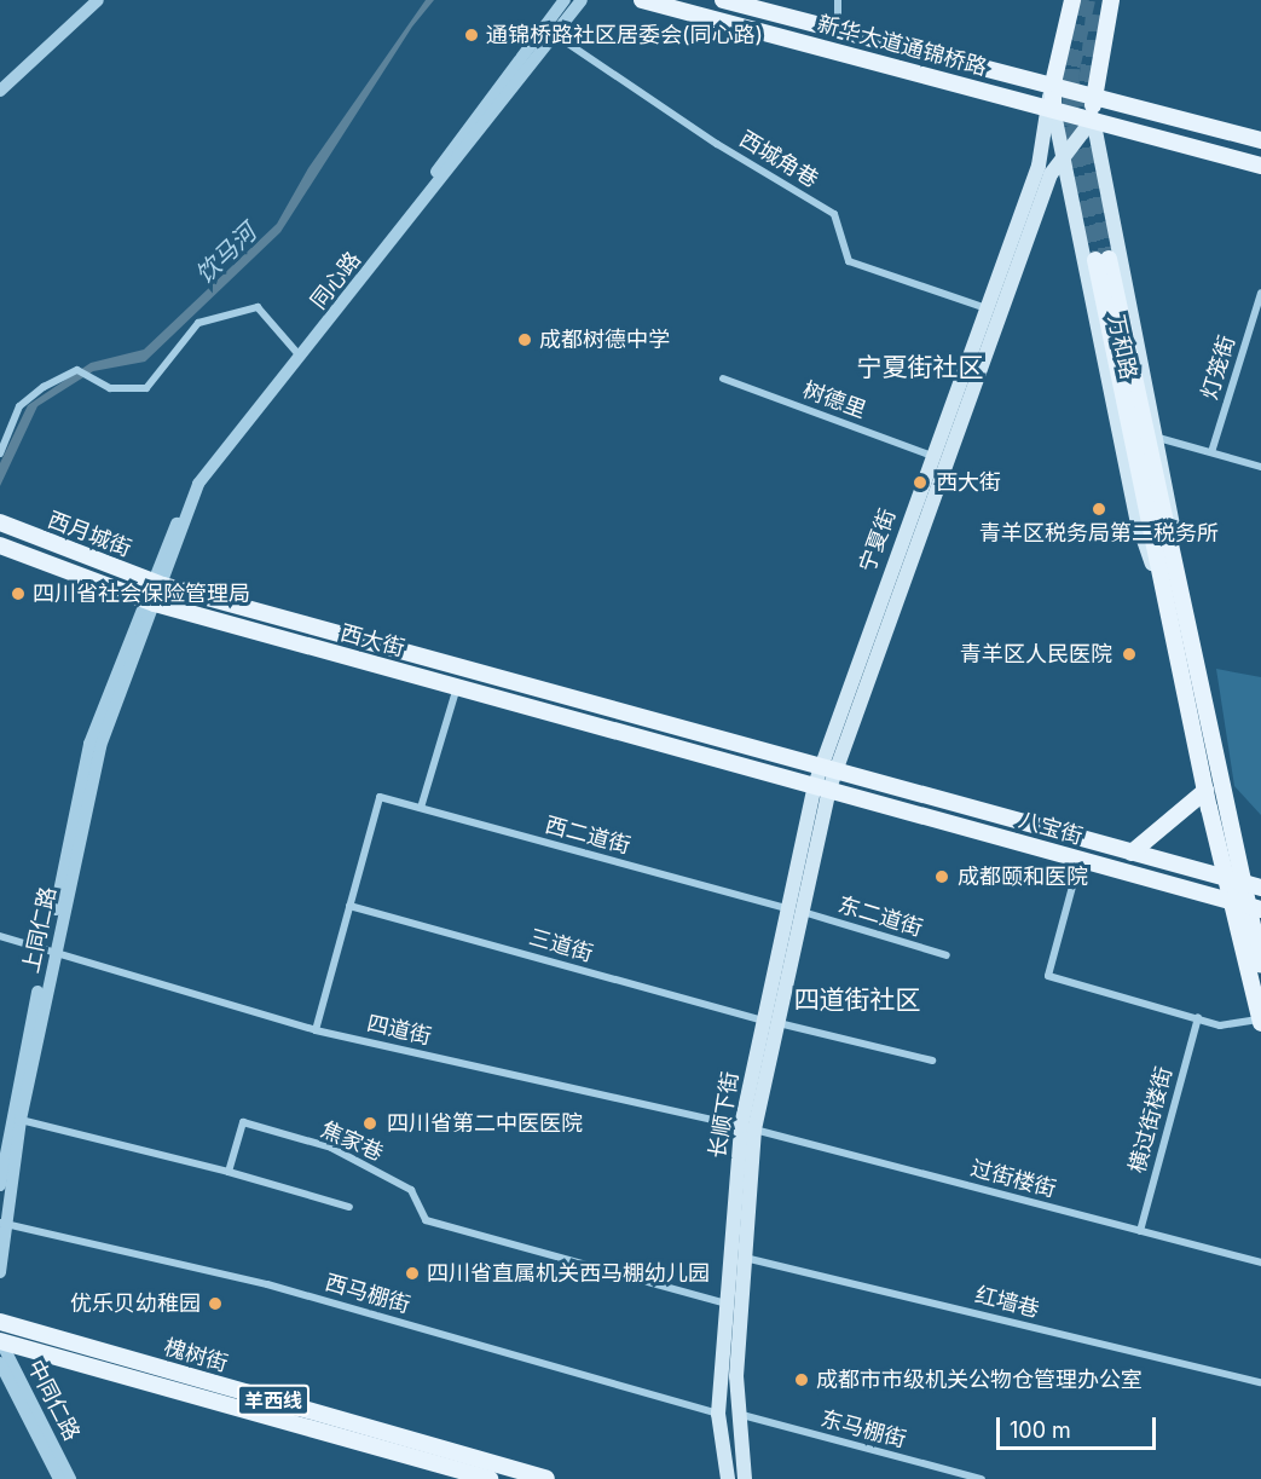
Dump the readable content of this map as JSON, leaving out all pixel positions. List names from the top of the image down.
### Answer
{
  "streets": {
    "main road": [
      "新华大道通锦桥路",
      "万和路",
      "西月城街",
      "宁夏街",
      "西大街",
      "八宝街",
      "长顺下街",
      "槐树街",
      "羊西线"
    ],
    "street": [
      "西城角巷",
      "同心路",
      "灯笼街",
      "树德里",
      "西二道街",
      "东二道街",
      "上同仁路",
      "三道街",
      "四道街",
      "横过街楼街",
      "焦家巷",
      "过街楼街",
      "西马棚街",
      "红墙巷",
      "中同仁路",
      "东马棚街"
    ]
  },
  "crossings": [
    ["新华大道通锦桥路", "万和路"],
    ["新华大道通锦桥路", "宁夏街"],
    ["西城角巷", "同心路"],
    ["西城角巷", "宁夏街"],
    ["同心路", "西月城街"],
    ["同心路", "西大街"],
    ["同心路", "上同仁路"],
    ["万和路", "宁夏街"],
    ["万和路", "八宝街"],
    ["树德里", "宁夏街"],
    ["西月城街", "西大街"],
    ["西月城街", "上同仁路"],
    ["宁夏街", "西大街"],
    ["宁夏街", "八宝街"],
    ["宁夏街", "长顺下街"],
    ["西大街", "八宝街"],
    ["西大街", "上同仁路"],
    ["西大街", "长顺下街"],
    ["八宝街", "长顺下街"],
    ["西二道街", "三道街"],
    ["西二道街", "长顺下街"],
    ["东二道街", "长顺下街"],
    ["上同仁路", "四道街"],
    ["上同仁路", "西马棚街"],
    ["三道街", "长顺下街"],
    ["四道街", "长顺下街"],
    ["四道街", "过街楼街"],
    ["长顺下街", "焦家巷"],
    ["长顺下街", "过街楼街"],
    ["长顺下街", "西马棚街"],
    ["长顺下街", "红墙巷"],
    ["长顺下街", "东马棚街"],
    ["横过街楼街", "过街楼街"],
    ["槐树街", "中同仁路"]
  ],
  "districts": ["宁夏街社区", "四道街社区"],
  "water": ["饮马河"],
  "places": [
    "通锦桥路社区居委会(同心路)",
    "成都树德中学",
    "西大街",
    "青羊区税务局第二税务所",
    "四川省社会保险管理局",
    "青羊区人民医院",
    "成都颐和医院",
    "四川省第二中医医院",
    "四川省直属机关西马棚幼儿园",
    "优乐贝幼稚园",
    "成都市市级机关公物仓管理办公室"
  ],
  "scale_bar": "100 m"
}
